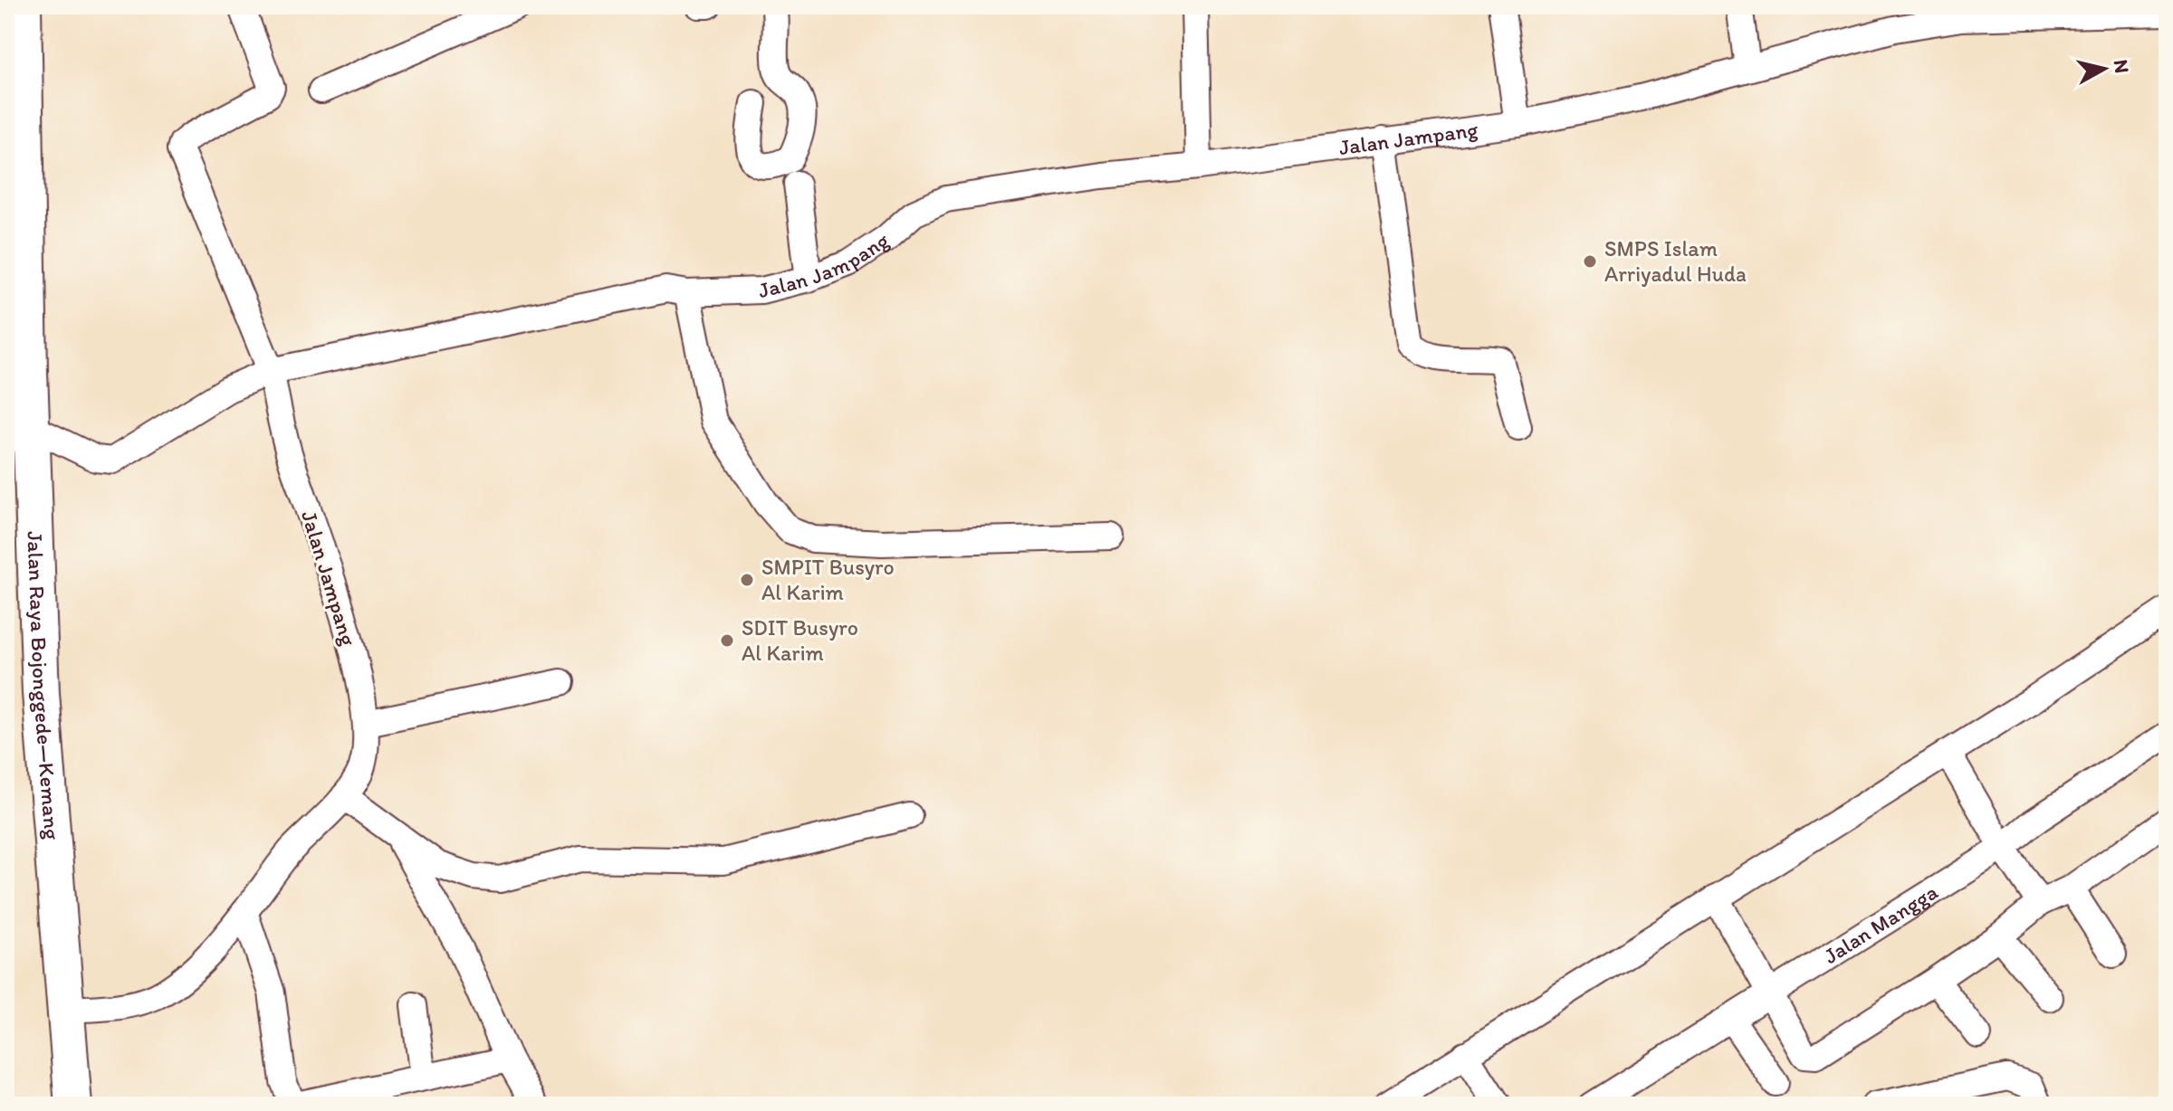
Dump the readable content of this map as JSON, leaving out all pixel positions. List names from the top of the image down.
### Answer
{
  "streets": {
    "highway": ["Jalan Raya Bojonggede—Kemang"],
    "street": ["Jalan Jampang", "Jalan Mangga"]
  },
  "crossings": [
    ["Jalan Jampang", "Jalan Raya Bojonggede—Kemang"]
  ],
  "places": ["SMPS Islam Arriyadul Huda", "SMPIT Busyro Al Karim", "SDIT Busyro Al Karim"],
  "north": "right"
}
